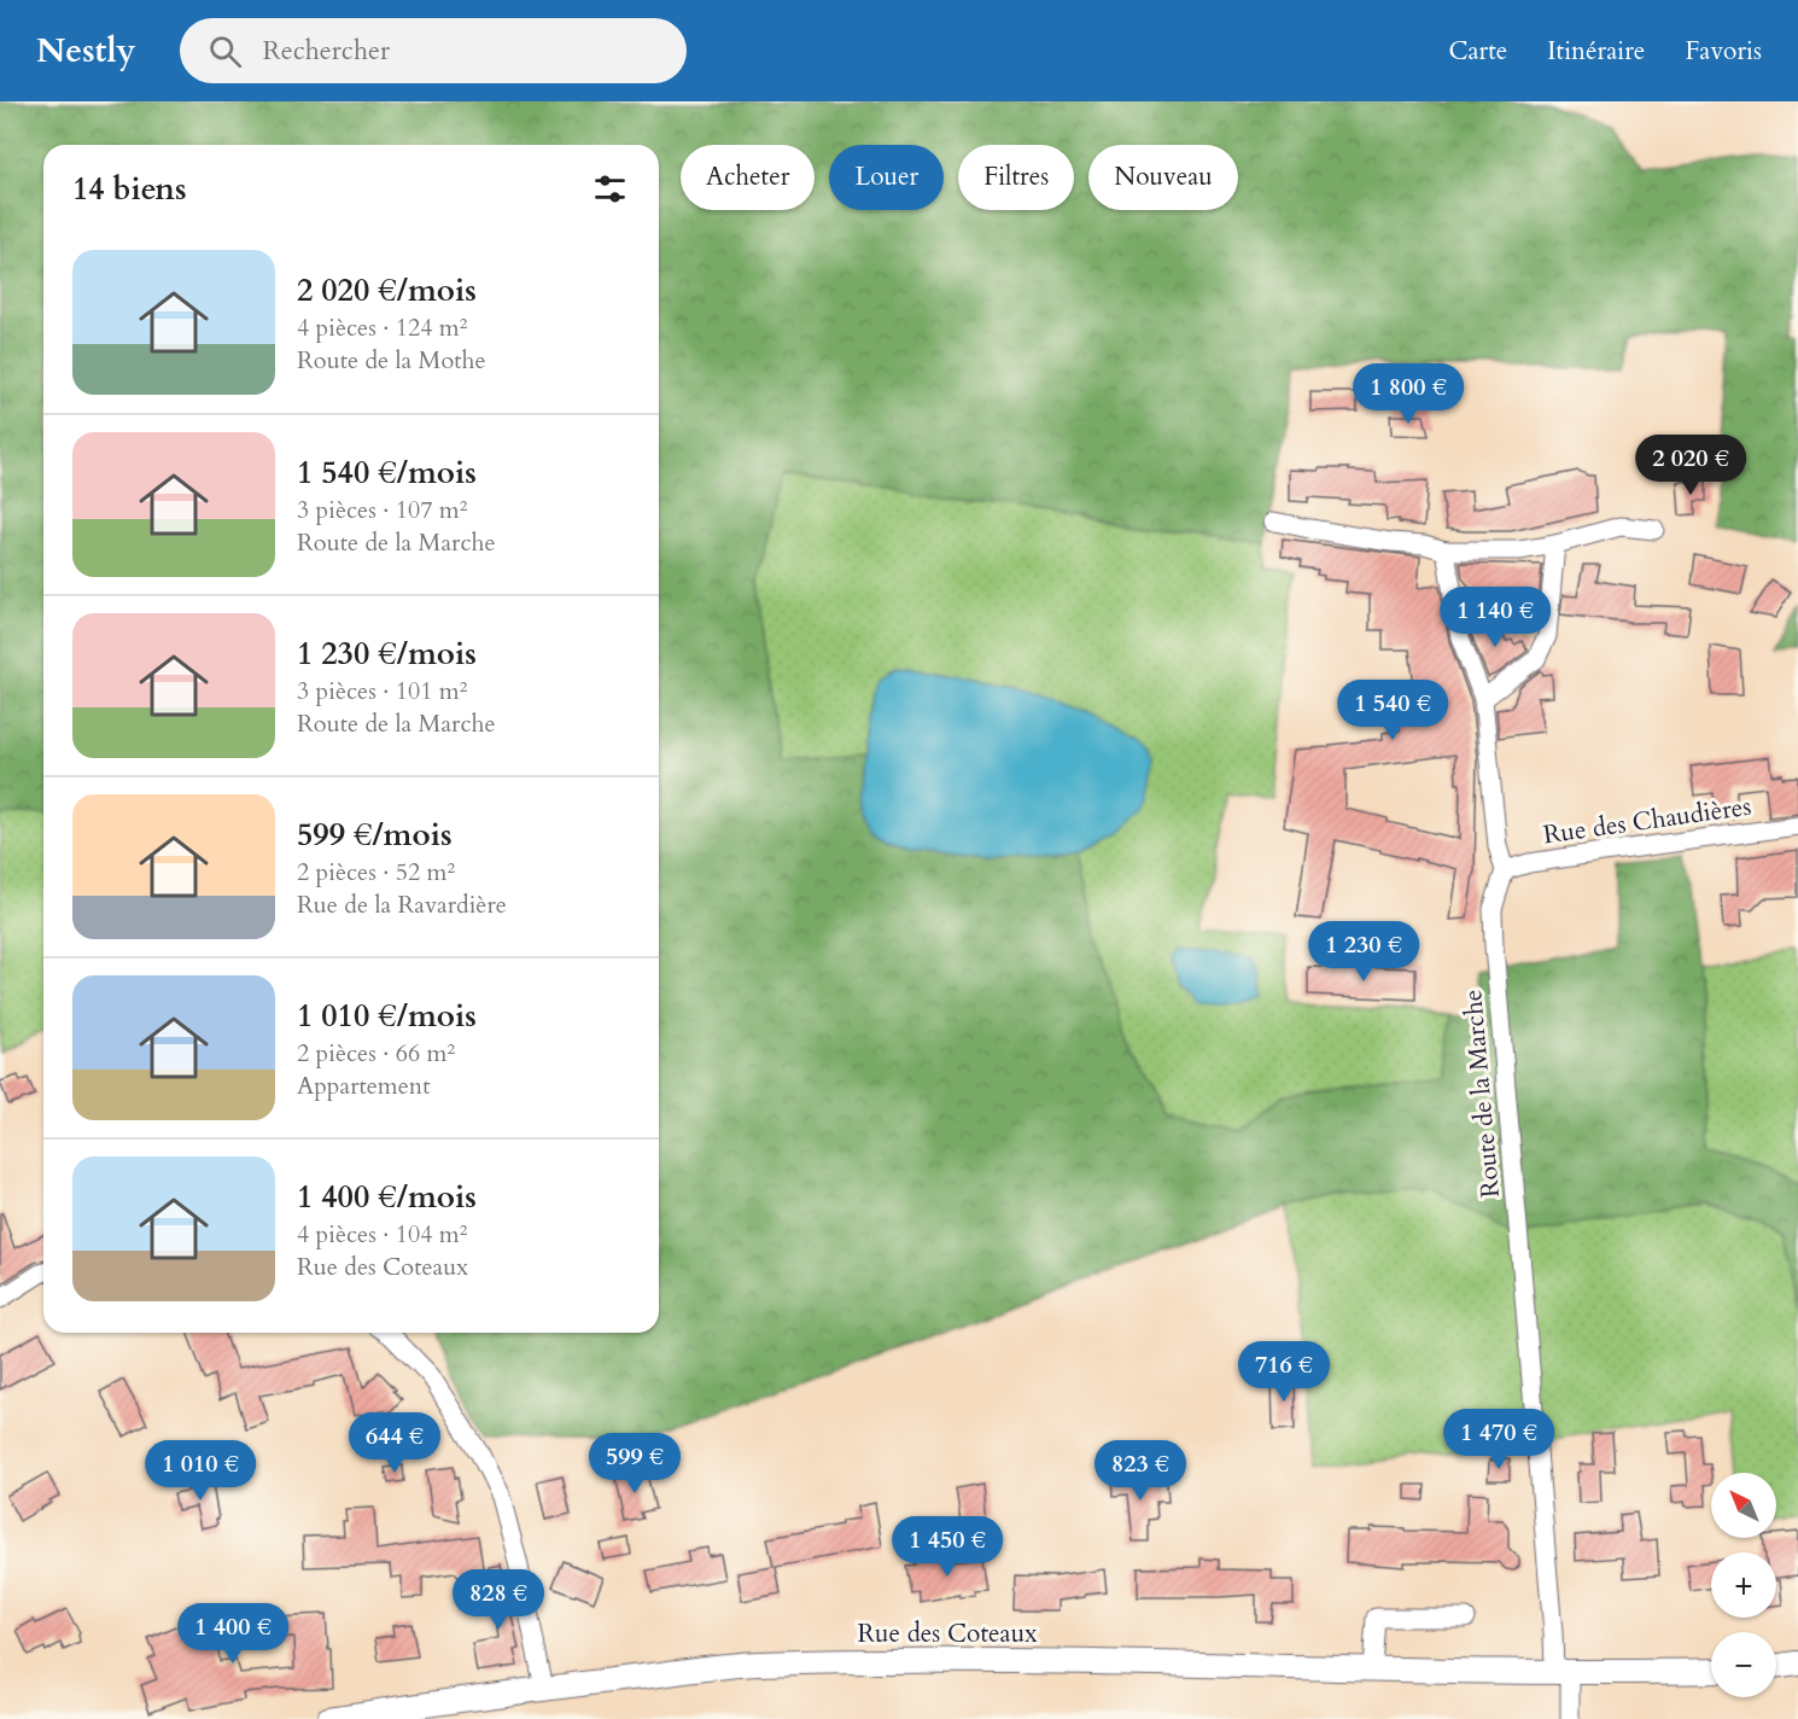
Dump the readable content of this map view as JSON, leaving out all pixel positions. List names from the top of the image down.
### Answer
{
  "streets": {
    "street": ["Rue des Chaudières", "Route de la Marche", "Rue des Coteaux"]
  },
  "crossings": [
    ["Rue des Chaudières", "Route de la Marche"],
    ["Route de la Marche", "Rue des Coteaux"]
  ],
  "north": "top left",
  "page": {
    "header": "Nestly",
    "search": "Rechercher",
    "nav": ["Carte", "Itinéraire", "Favoris"],
    "chip": [
      "Acheter",
      "Louer",
      "Filtres",
      "Nouveau"
    ],
    "heading": "14 biens",
    "list": [
      {
        "name": "2 020 €/mois",
        "note": "4 pièces · 124 m² · Route de la Mothe"
      },
      {
        "name": "1 540 €/mois",
        "note": "3 pièces · 107 m² · Route de la Marche"
      },
      {
        "name": "1 230 €/mois",
        "note": "3 pièces · 101 m² · Route de la Marche"
      },
      {
        "name": "599 €/mois",
        "note": "2 pièces · 52 m² · Rue de la Ravardière"
      },
      {
        "name": "1 010 €/mois",
        "note": "2 pièces · 66 m² · Appartement"
      },
      {
        "name": "1 400 €/mois",
        "note": "4 pièces · 104 m² · Rue des Coteaux"
      }
    ],
    "price": [
      "1 800 €",
      "2 020 €",
      "1 140 €",
      "1 540 €",
      "1 230 €",
      "716 €",
      "1 470 €",
      "644 €",
      "599 €",
      "1 010 €",
      "823 €",
      "1 450 €",
      "828 €",
      "1 400 €"
    ],
    "map_buttons": ["+", "−"]
  }
}
